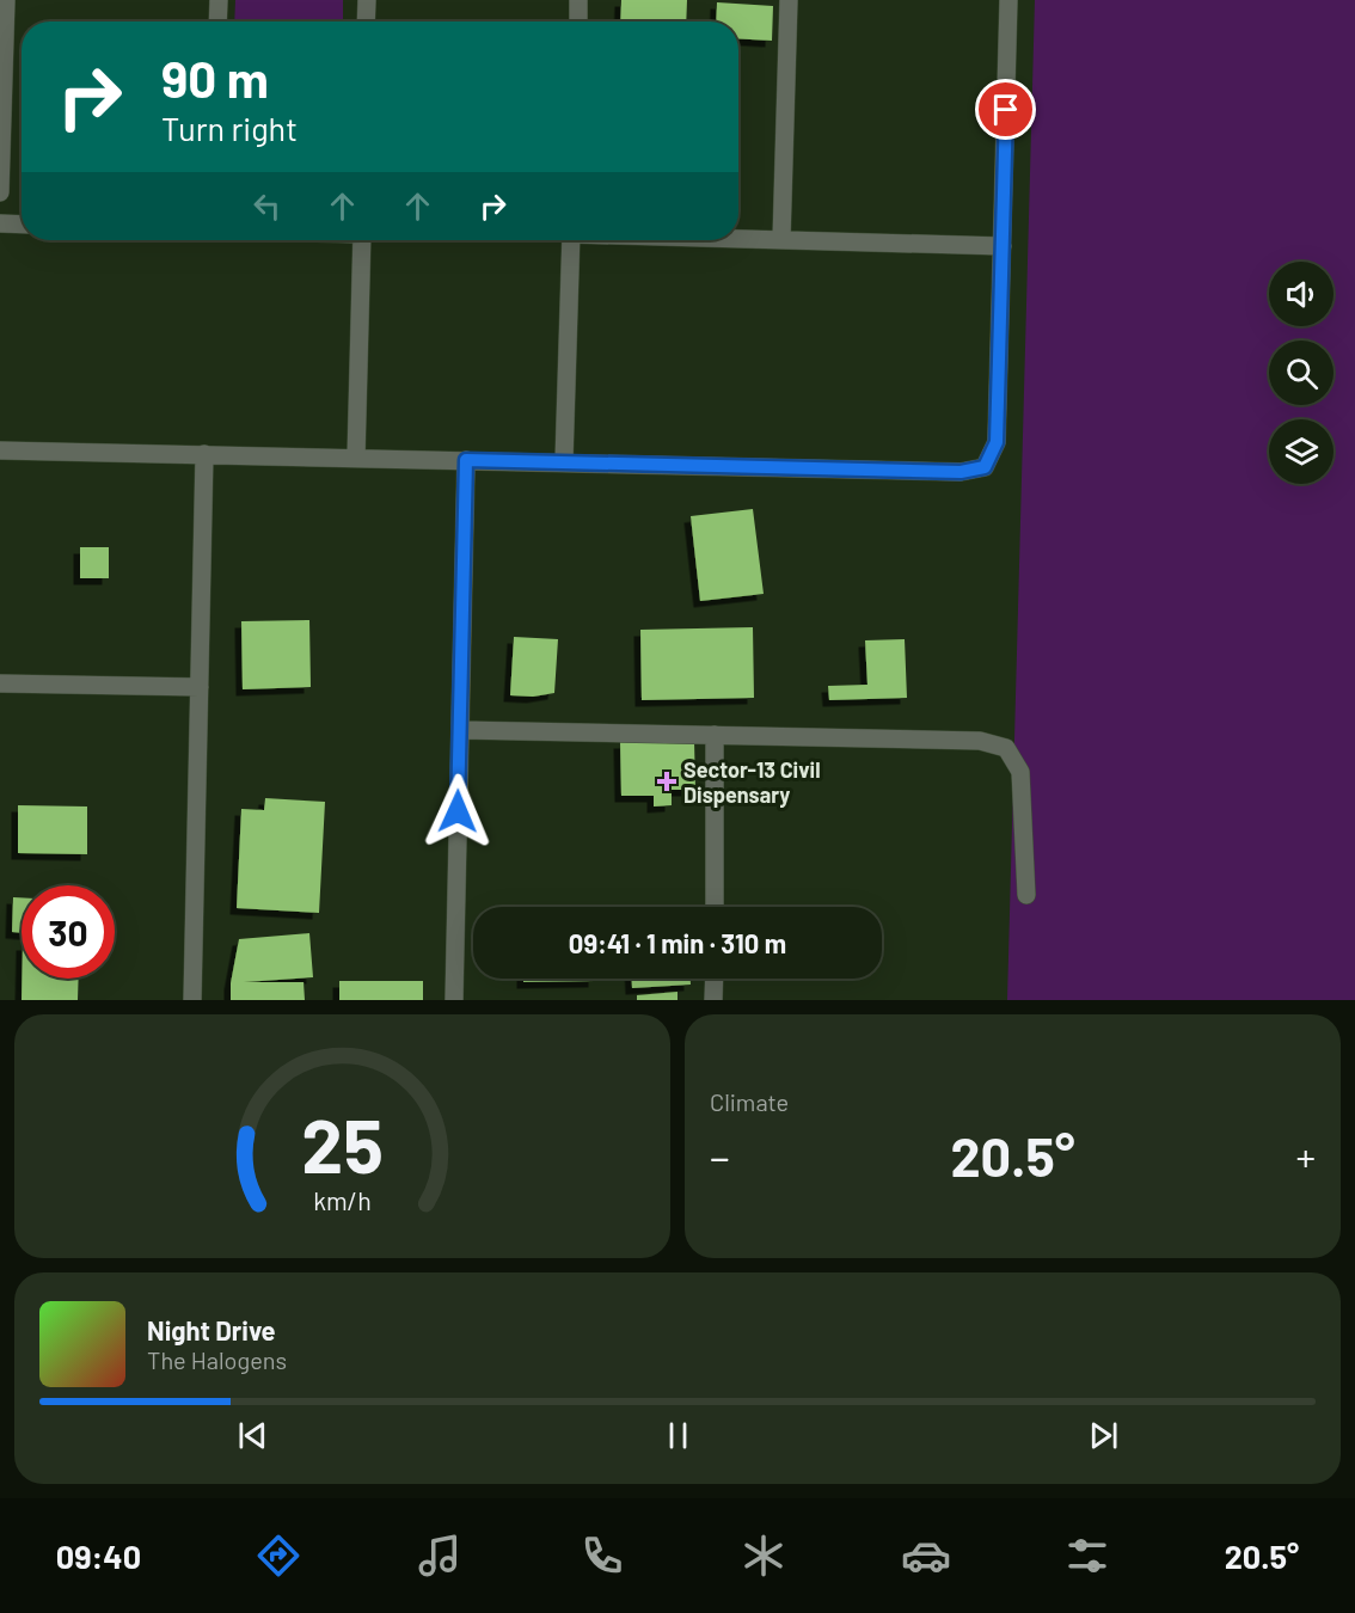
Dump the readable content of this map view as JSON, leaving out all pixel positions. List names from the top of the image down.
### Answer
{
  "places": {
    "health": ["Sector-13 Civil Dispensary"]
  },
  "page": {
    "turn": ["90 m", "Turn right"],
    "limit": "30",
    "trip": "09:41 · 1 min · 310 m",
    "tile": "Climate",
    "heat": ["−", "20.5°", "+"],
    "song": ["Night Drive", "The Halogens"],
    "tabs": ["09:40", "20.5°"],
    "gauge": ["25", "km/h"]
  }
}
